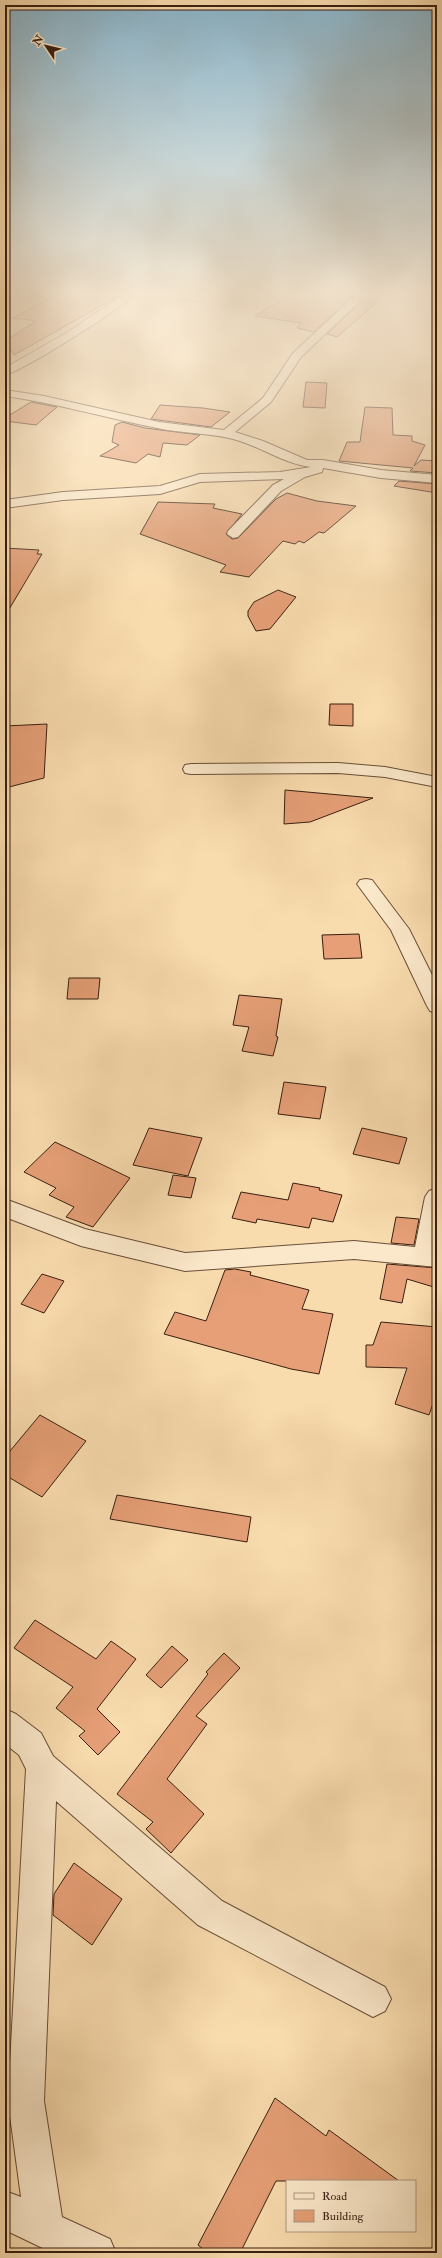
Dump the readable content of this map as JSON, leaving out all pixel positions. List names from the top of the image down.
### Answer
{
  "legend": ["Road", "Building"],
  "north": "top left"
}
